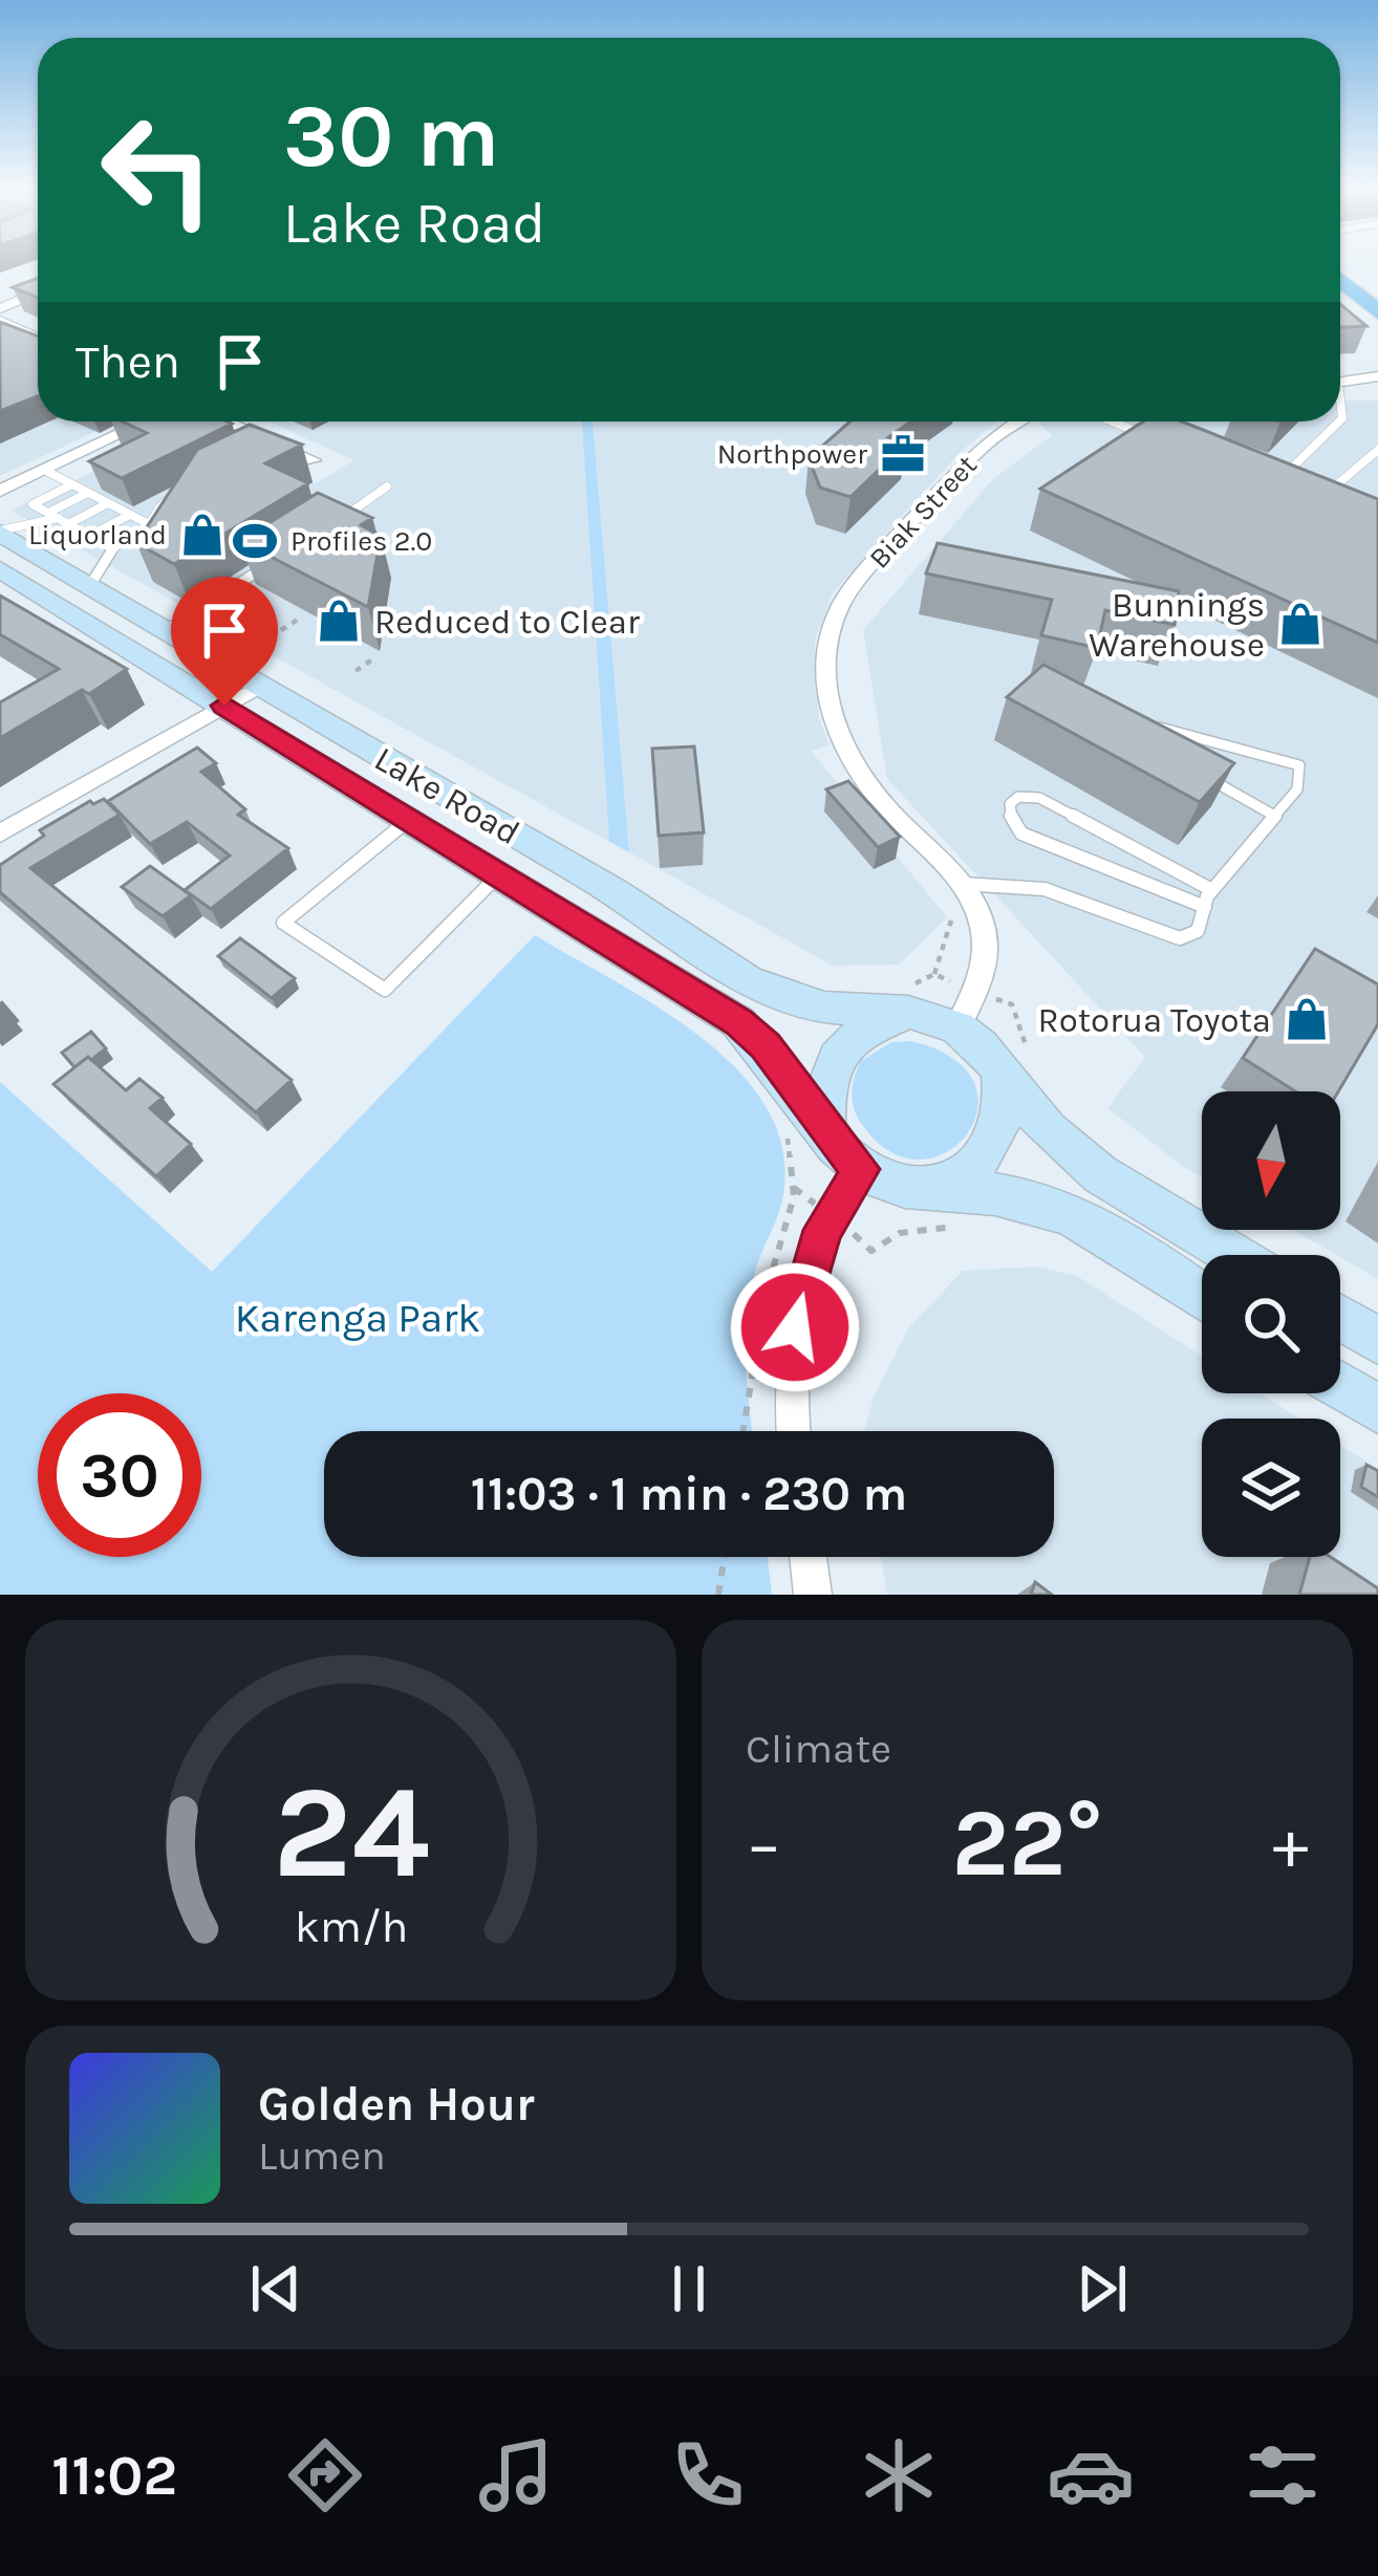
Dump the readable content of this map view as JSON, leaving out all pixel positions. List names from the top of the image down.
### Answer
{
  "streets": {
    "main road": ["Lake Road"],
    "street": ["Biak Street"]
  },
  "parks": ["Karenga Park"],
  "places": {
    "office": ["Northpower"],
    "shop": [
      "Liquorland",
      "Reduced to Clear",
      "Bunnings Warehouse",
      "Rotorua Toyota"
    ],
    "sports": ["Profiles 2.0"]
  },
  "north": "bottom",
  "page": {
    "turn": ["30 m", "Lake Road"],
    "then": "Then",
    "limit": "30",
    "trip": "11:03 · 1 min · 230 m",
    "tile": "Climate",
    "heat": ["−", "22°", "+"],
    "song": ["Golden Hour", "Lumen"],
    "tabs": "11:02",
    "gauge": ["24", "km/h"]
  }
}
